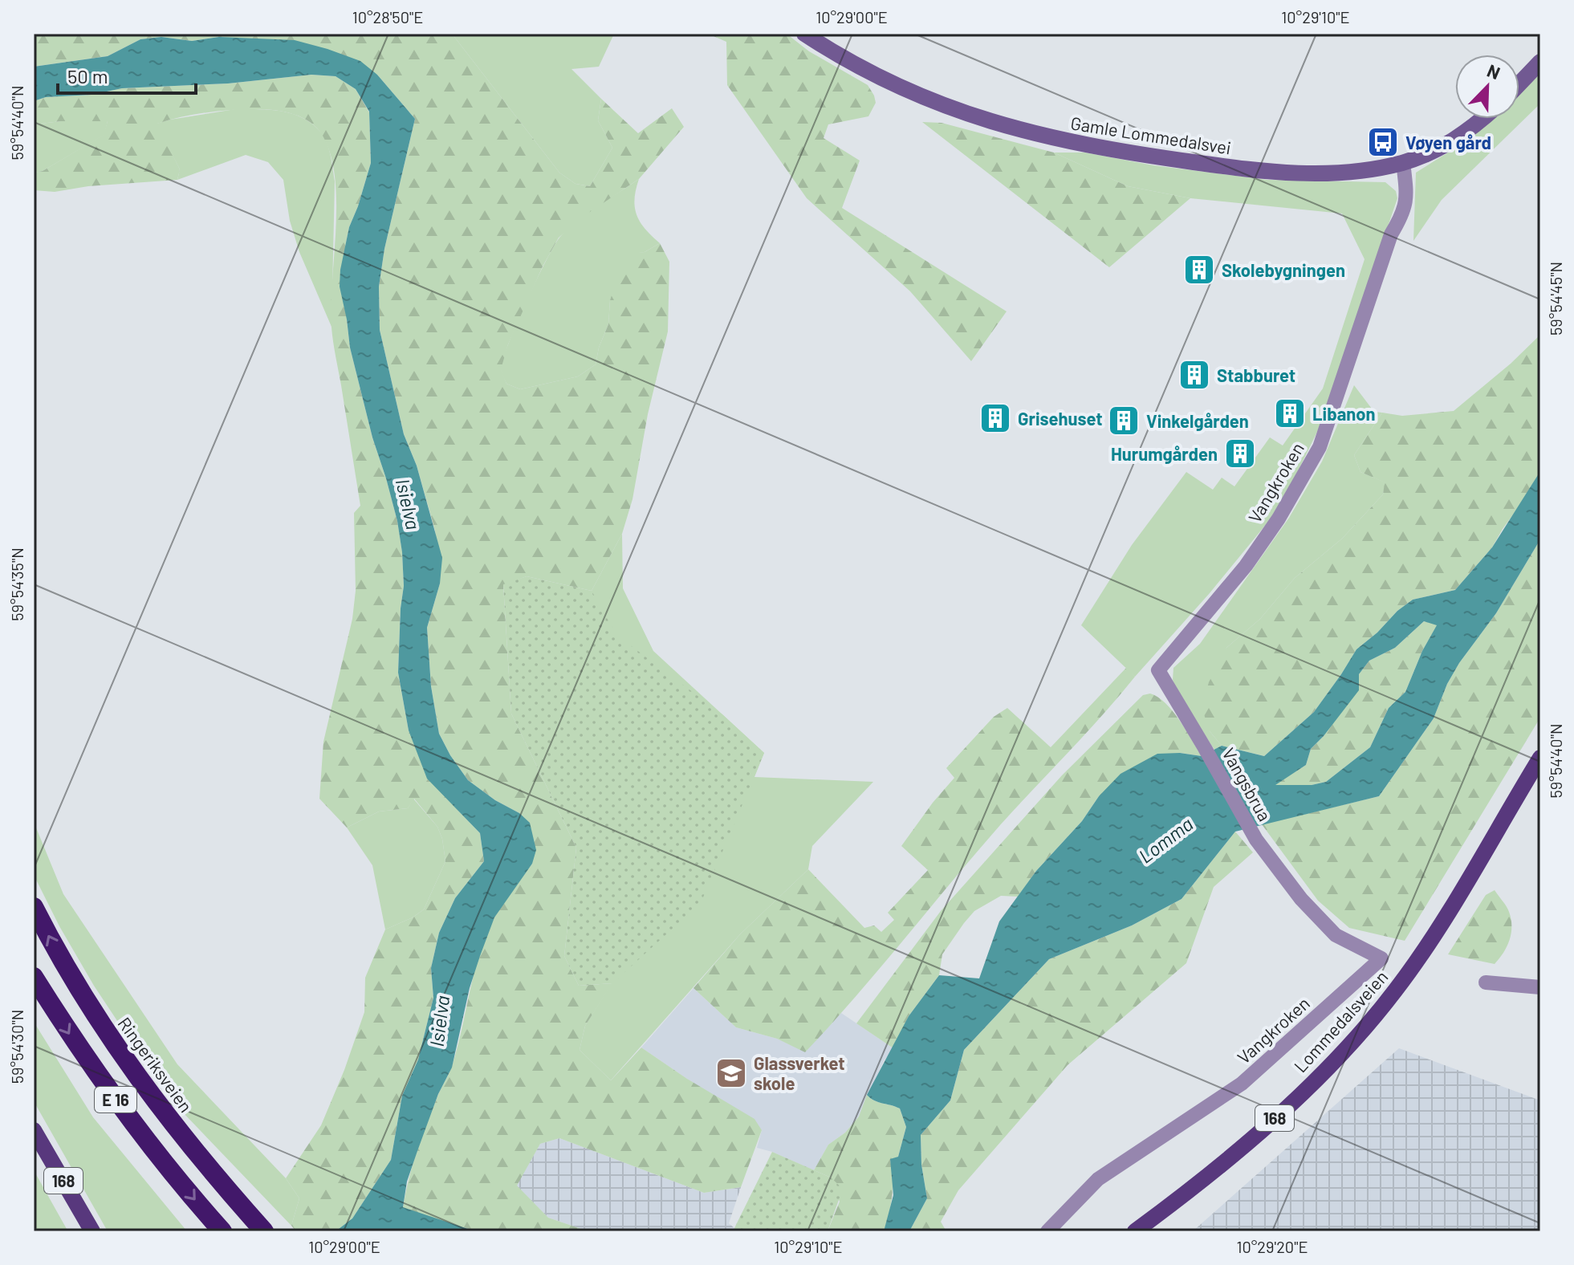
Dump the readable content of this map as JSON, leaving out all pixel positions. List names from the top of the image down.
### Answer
{
  "streets": {
    "highway": ["Ringeriksveien", "E 16"],
    "main road": ["Lommedalsveien", "168"],
    "street": ["Gamle Lommedalsvei", "Vangkroken", "Vangsbrua"]
  },
  "crossings": [
    ["Gamle Lommedalsvei", "Vangkroken"],
    ["Vangkroken", "Vangsbrua"]
  ],
  "water": ["Isielva", "Lomma"],
  "places": {
    "bus stop": ["Vøyen gård"],
    "building": [
      "Skolebygningen",
      "Stabburet",
      "Libanon",
      "Grisehuset",
      "Vinkelgården",
      "Hurumgården"
    ],
    "school or university": ["Glassverket skole"]
  },
  "scale_bar": "50 m",
  "north": "top right",
  "coordinates": [
    "10°28'50\"E",
    "10°29'00\"E",
    "10°29'10\"E",
    "59°54'40\"N",
    "59°54'45\"N",
    "59°54'35\"N",
    "59°54'30\"N",
    "10°29'20\"E"
  ]
}
